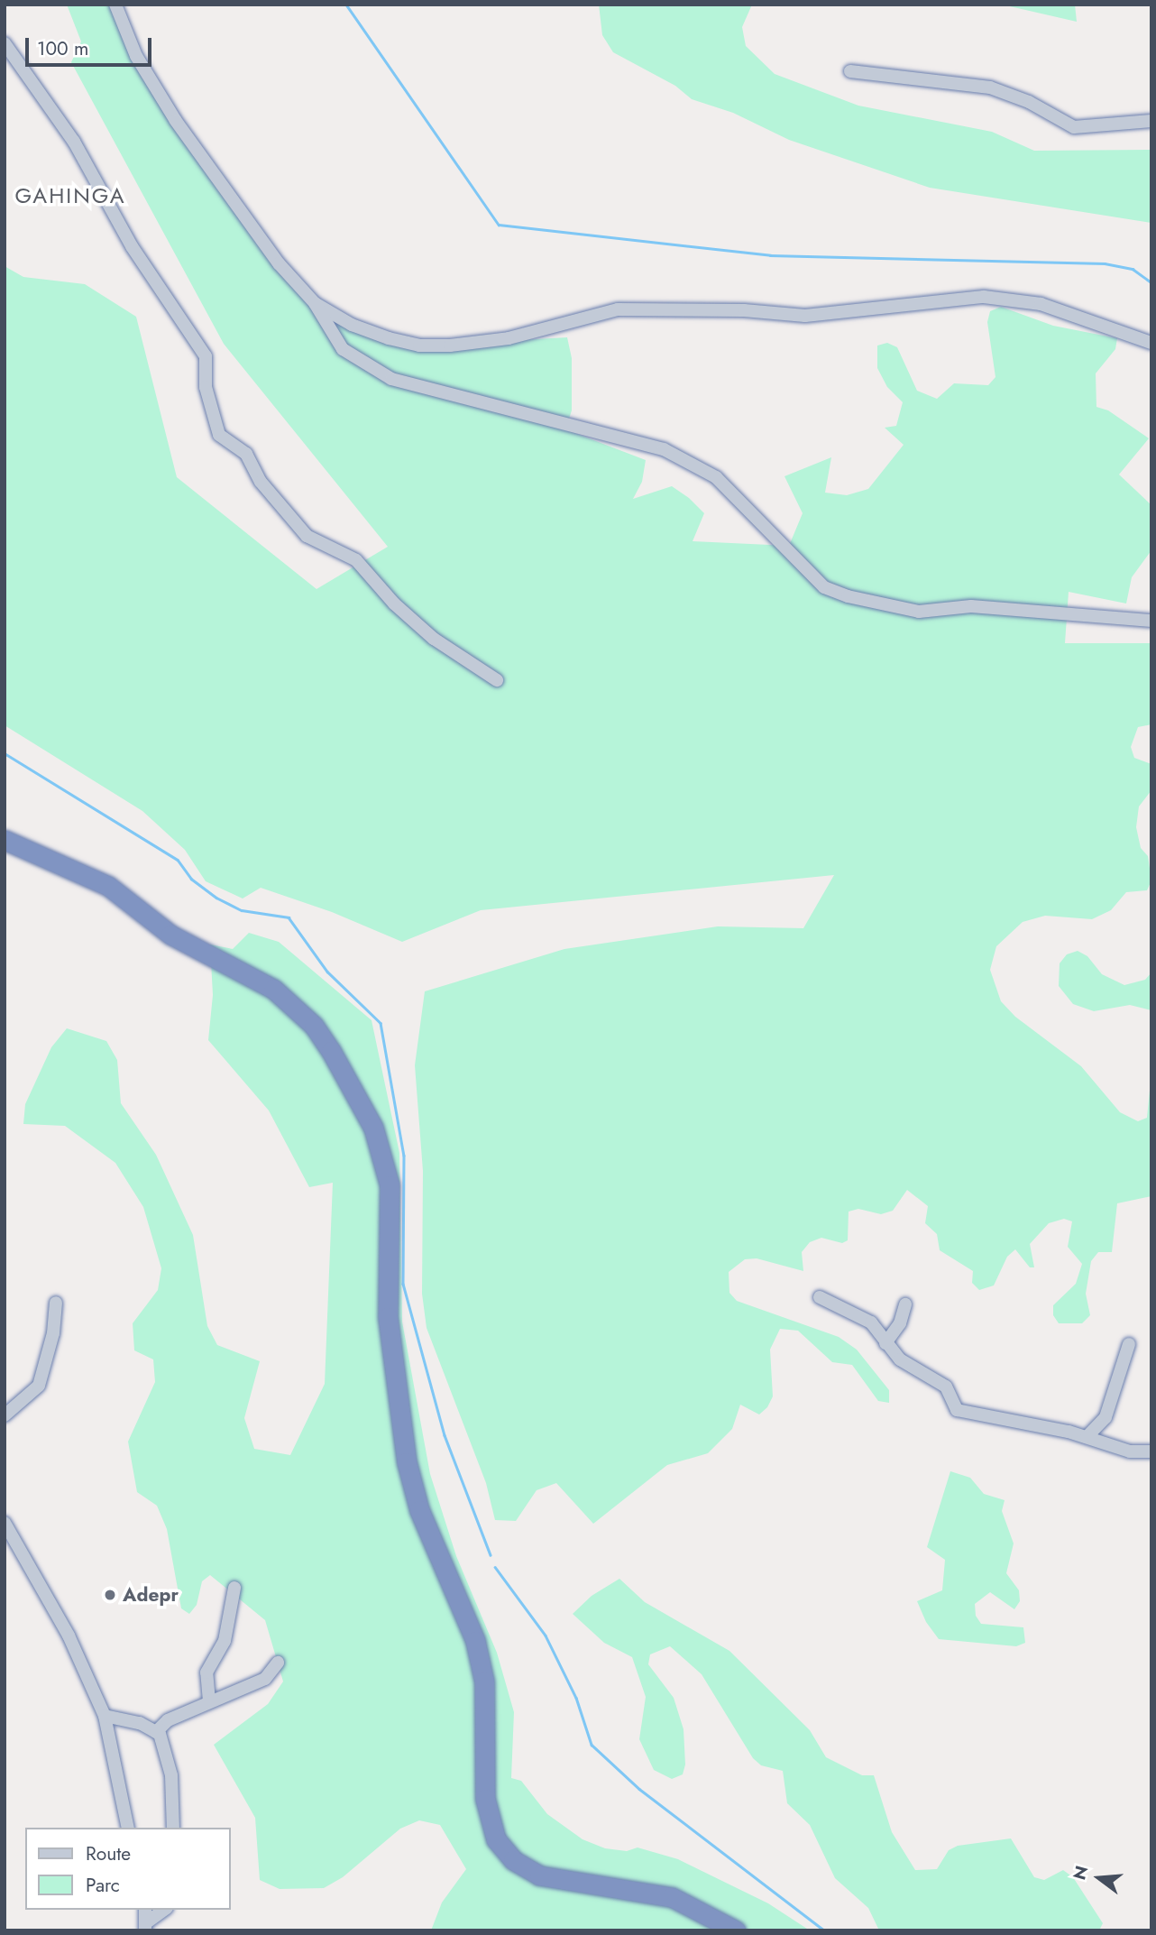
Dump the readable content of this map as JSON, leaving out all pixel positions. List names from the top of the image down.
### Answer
{
  "districts": ["GAHINGA"],
  "places": ["Adepr"],
  "legend": ["Route", "Parc"],
  "scale_bar": "100 m",
  "north": "left"
}
